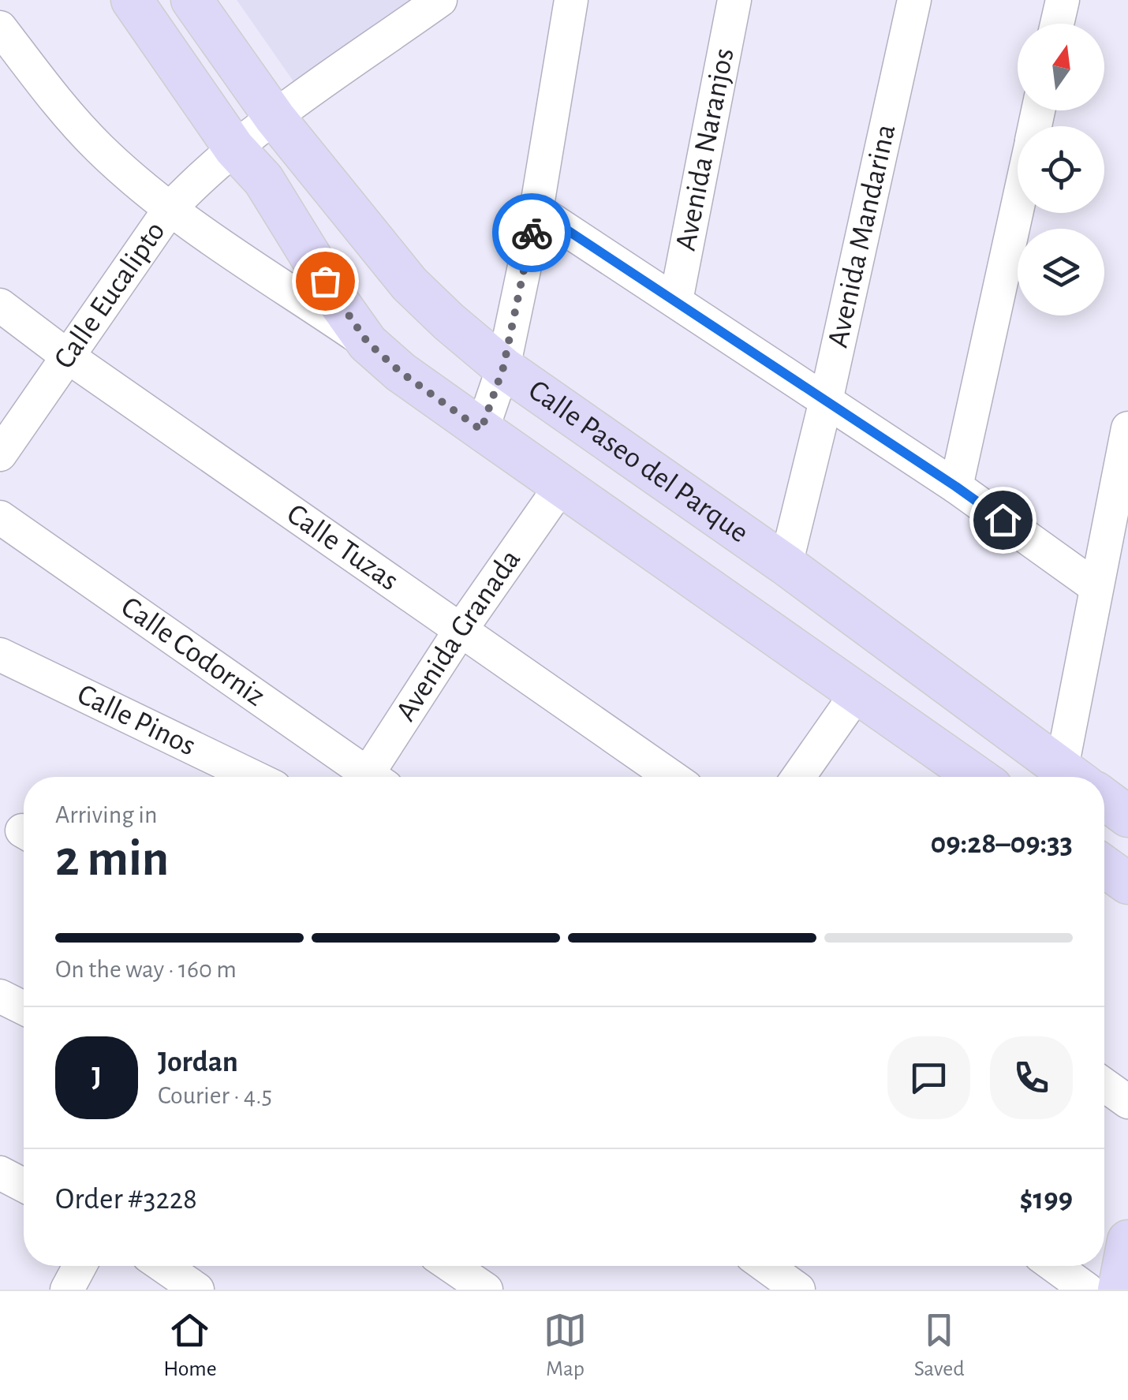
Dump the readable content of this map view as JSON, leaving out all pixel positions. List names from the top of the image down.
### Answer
{
  "streets": {
    "main road": ["Calle Paseo del Parque"],
    "street": [
      "Avenida Naranjos",
      "Avenida Mandarina",
      "Calle Eucalipto",
      "Calle Tuzas",
      "Avenida Granada",
      "Calle Codorniz",
      "Calle Pinos"
    ]
  },
  "crossings": [
    ["Avenida Mandarina", "Calle Paseo del Parque"],
    ["Calle Eucalipto", "Calle Paseo del Parque"],
    ["Calle Eucalipto", "Calle Tuzas"],
    ["Calle Tuzas", "Avenida Granada"]
  ],
  "north": "top",
  "page": {
    "heading": ["2 min", "Arriving in", "09:28–09:33"],
    "panel": [
      "Jordan",
      "Courier · 4.5",
      "Order #3228",
      "$199"
    ],
    "bar": "On the way · 160 m",
    "round": "J",
    "tabs": ["Home", "Map", "Saved"]
  }
}
